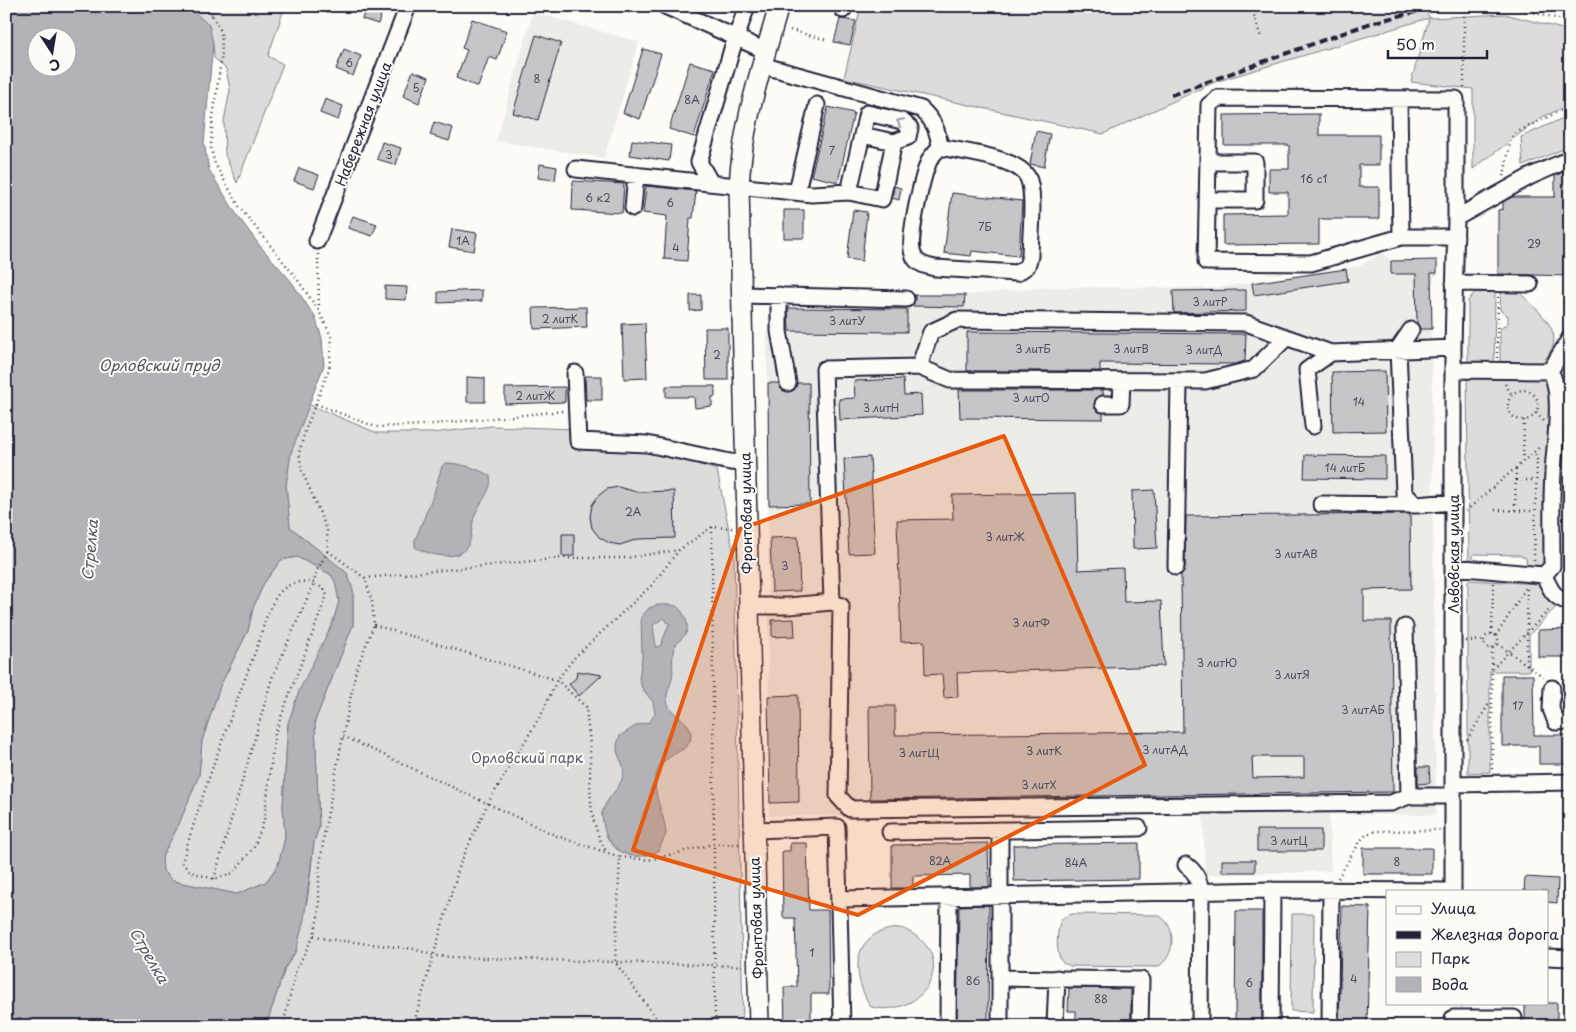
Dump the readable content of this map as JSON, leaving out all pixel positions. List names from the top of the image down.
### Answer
{
  "streets": {
    "main road": ["Фронтовая улица"],
    "street": ["Набережная улица", "Львовская улица"]
  },
  "water": ["Орловский пруд", "Стрелка"],
  "parks": ["Орловский парк"],
  "house_numbers": [
    "6",
    "8",
    "5",
    "8А",
    "7",
    "3",
    "16 с1",
    "6 к2",
    "6",
    "7Б",
    "1А",
    "29",
    "4",
    "3 литР",
    "2 литК",
    "3 литУ",
    "3 литБ",
    "3 литВ",
    "3 литД",
    "2",
    "2 литЖ",
    "3 литО",
    "14",
    "3 литН",
    "14 литБ",
    "2А",
    "3 литЖ",
    "3 литАВ",
    "3",
    "3 литФ",
    "3 литЮ",
    "3 литЯ",
    "17",
    "3 литАБ",
    "3 литАД",
    "3 литК",
    "3 литЩ",
    "3 литХ",
    "3 литЦ",
    "82А",
    "8",
    "84А",
    "1",
    "4",
    "86",
    "6",
    "88"
  ],
  "legend": [
    "Улица",
    "Железная дорога",
    "Парк",
    "Вода"
  ],
  "scale_bar": "50 m",
  "north": "bottom"
}
